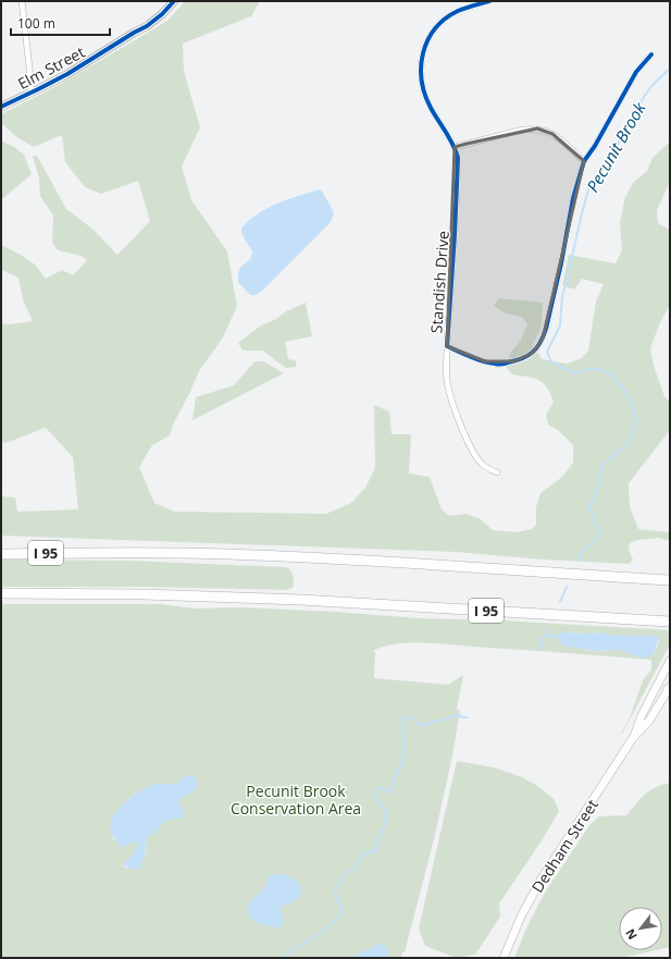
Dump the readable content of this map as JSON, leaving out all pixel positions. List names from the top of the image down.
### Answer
{
  "streets": {
    "highway": ["I 95"],
    "main road": ["Dedham Street"],
    "street": ["Elm Street", "Standish Drive"]
  },
  "water": ["Pecunit Brook"],
  "parks": ["Pecunit Brook Conservation Area"],
  "scale_bar": "100 m",
  "north": "bottom left"
}
